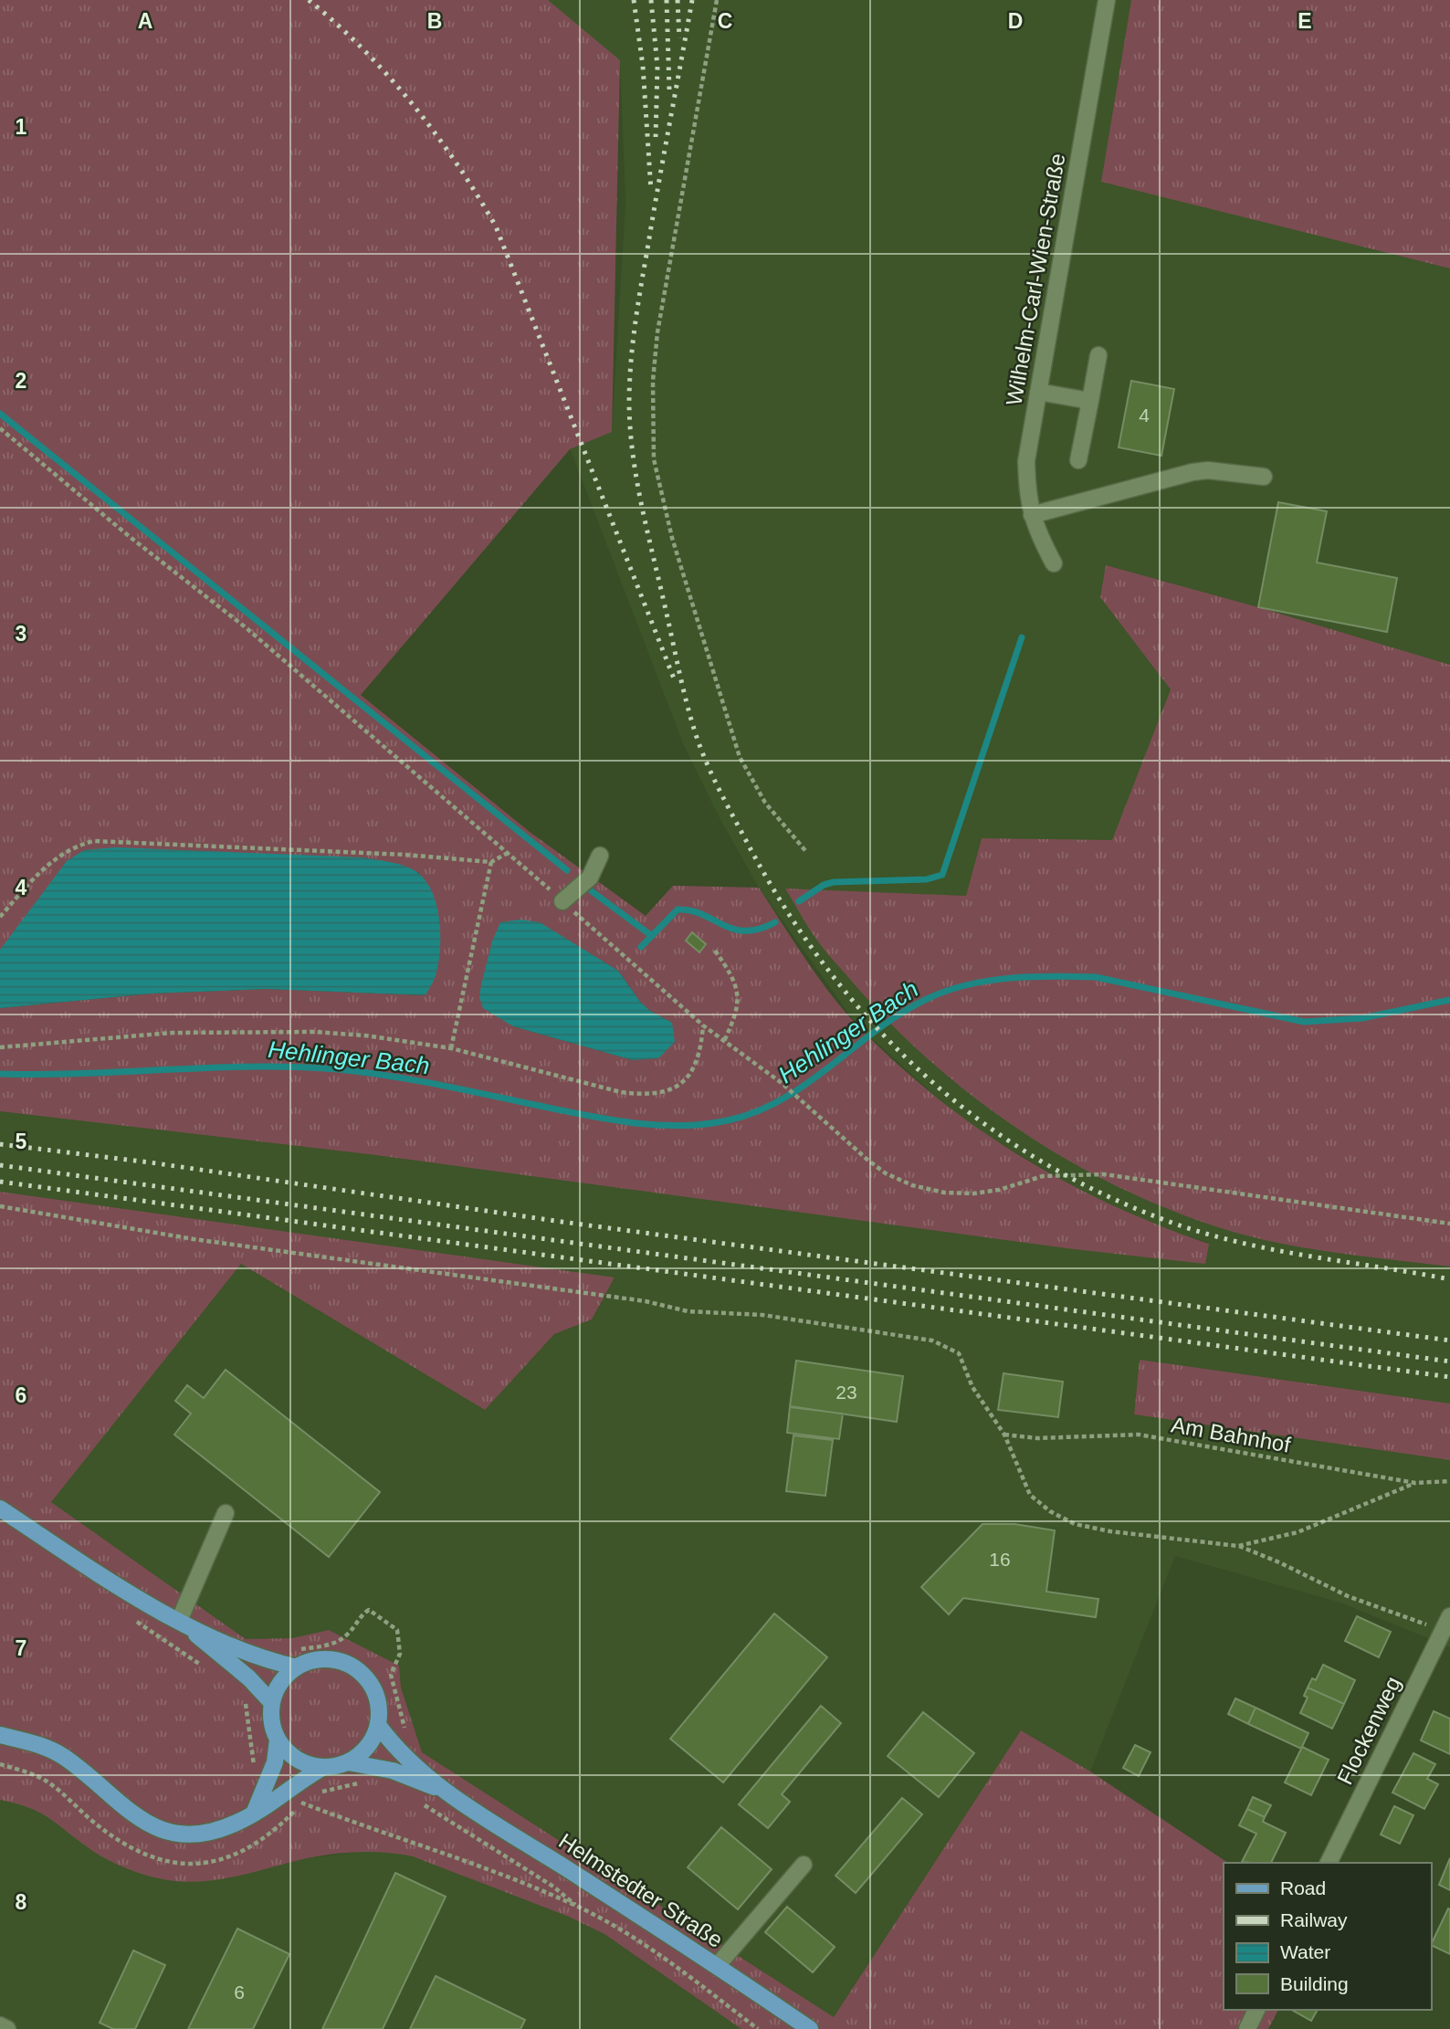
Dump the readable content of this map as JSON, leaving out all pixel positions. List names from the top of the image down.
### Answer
{
  "streets": {
    "main road": ["Helmstedter Straße"],
    "street": ["Wilhelm-Carl-Wien-Straße", "Flockenweg"],
    "path": ["Am Bahnhof"]
  },
  "water": ["Hehlinger Bach"],
  "house_numbers": [
    "4",
    "23",
    "16",
    "6"
  ],
  "legend": [
    "Road",
    "Railway",
    "Water",
    "Building"
  ],
  "grid": {
    "columns": [
      "A",
      "B",
      "C",
      "D",
      "E"
    ],
    "rows": [
      "1",
      "2",
      "3",
      "4",
      "5",
      "6",
      "7",
      "8"
    ]
  }
}
